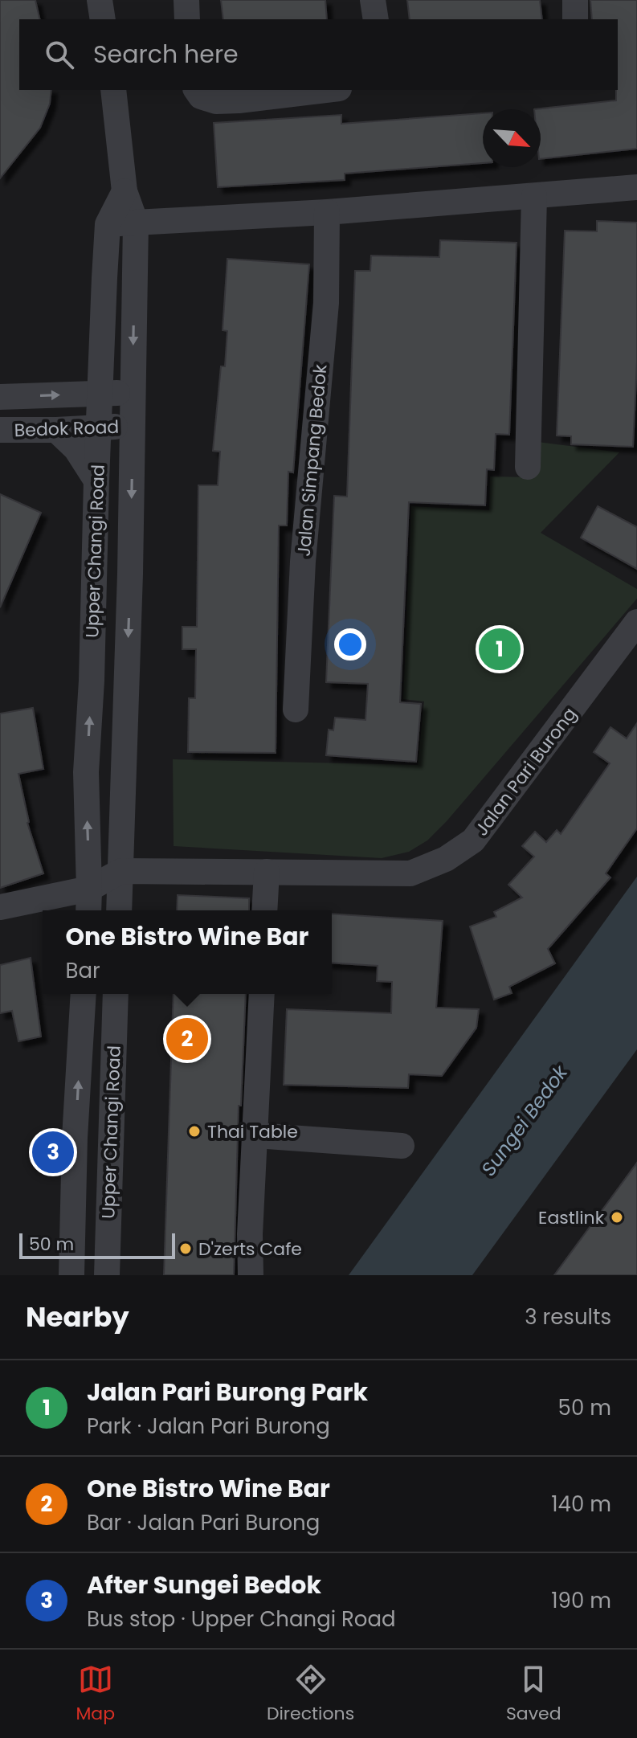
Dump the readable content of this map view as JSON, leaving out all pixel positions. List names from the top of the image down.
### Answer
{
  "streets": {
    "street": [
      "Bedok Road",
      "Jalan Simpang Bedok",
      "Upper Changi Road",
      "Jalan Pari Burong"
    ]
  },
  "crossings": [
    ["Bedok Road", "Upper Changi Road"],
    ["Upper Changi Road", "Jalan Pari Burong"]
  ],
  "water": ["Sungei Bedok"],
  "places": ["Thai Table", "Eastlink", "D'zerts Cafe"],
  "scale_bar": "50 m",
  "north": "bottom right",
  "page": {
    "search": "Search here",
    "pins": ["1", "2", "3"],
    "popup": ["One Bistro Wine Bar", "Bar"],
    "scale": "50 m",
    "heading": ["Nearby", "3 results"],
    "list": [
      {
        "mark": "1",
        "name": "Jalan Pari Burong Park",
        "note": "Park · Jalan Pari Burong",
        "value": "50 m"
      },
      {
        "mark": "2",
        "name": "One Bistro Wine Bar",
        "note": "Bar · Jalan Pari Burong",
        "value": "140 m"
      },
      {
        "mark": "3",
        "name": "After Sungei Bedok",
        "note": "Bus stop · Upper Changi Road",
        "value": "190 m"
      }
    ],
    "nav": ["Map", "Directions", "Saved"]
  }
}
